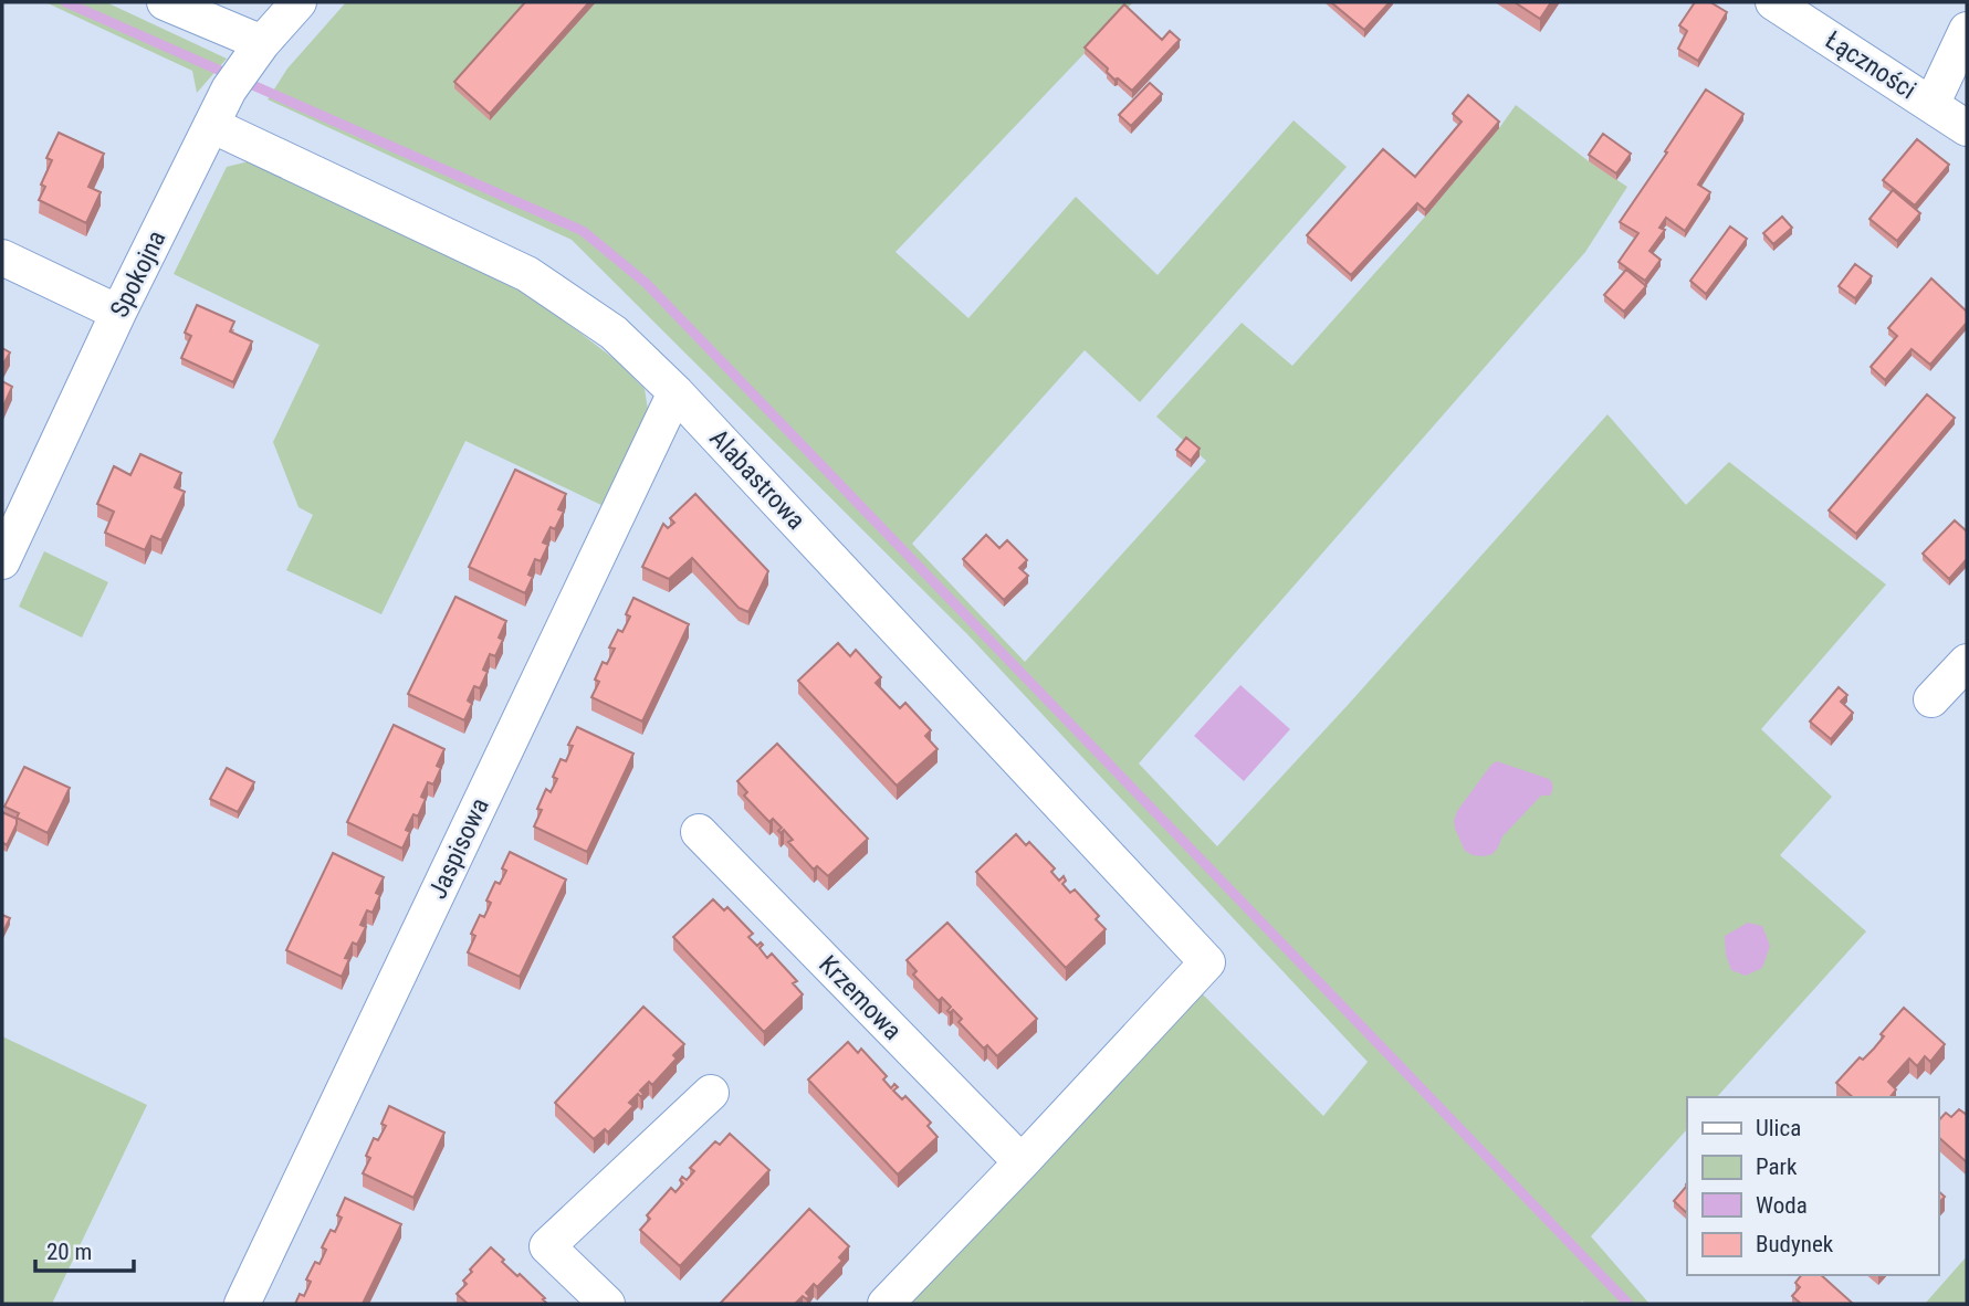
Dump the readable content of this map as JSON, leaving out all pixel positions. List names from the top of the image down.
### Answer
{
  "streets": {
    "street": [
      "Łączności",
      "Spokojna",
      "Alabastrowa",
      "Jaspisowa",
      "Krzemowa"
    ]
  },
  "crossings": [
    ["Spokojna", "Alabastrowa"],
    ["Alabastrowa", "Jaspisowa"],
    ["Alabastrowa", "Krzemowa"]
  ],
  "legend": [
    "Ulica",
    "Park",
    "Woda",
    "Budynek"
  ],
  "scale_bar": "20 m"
}
